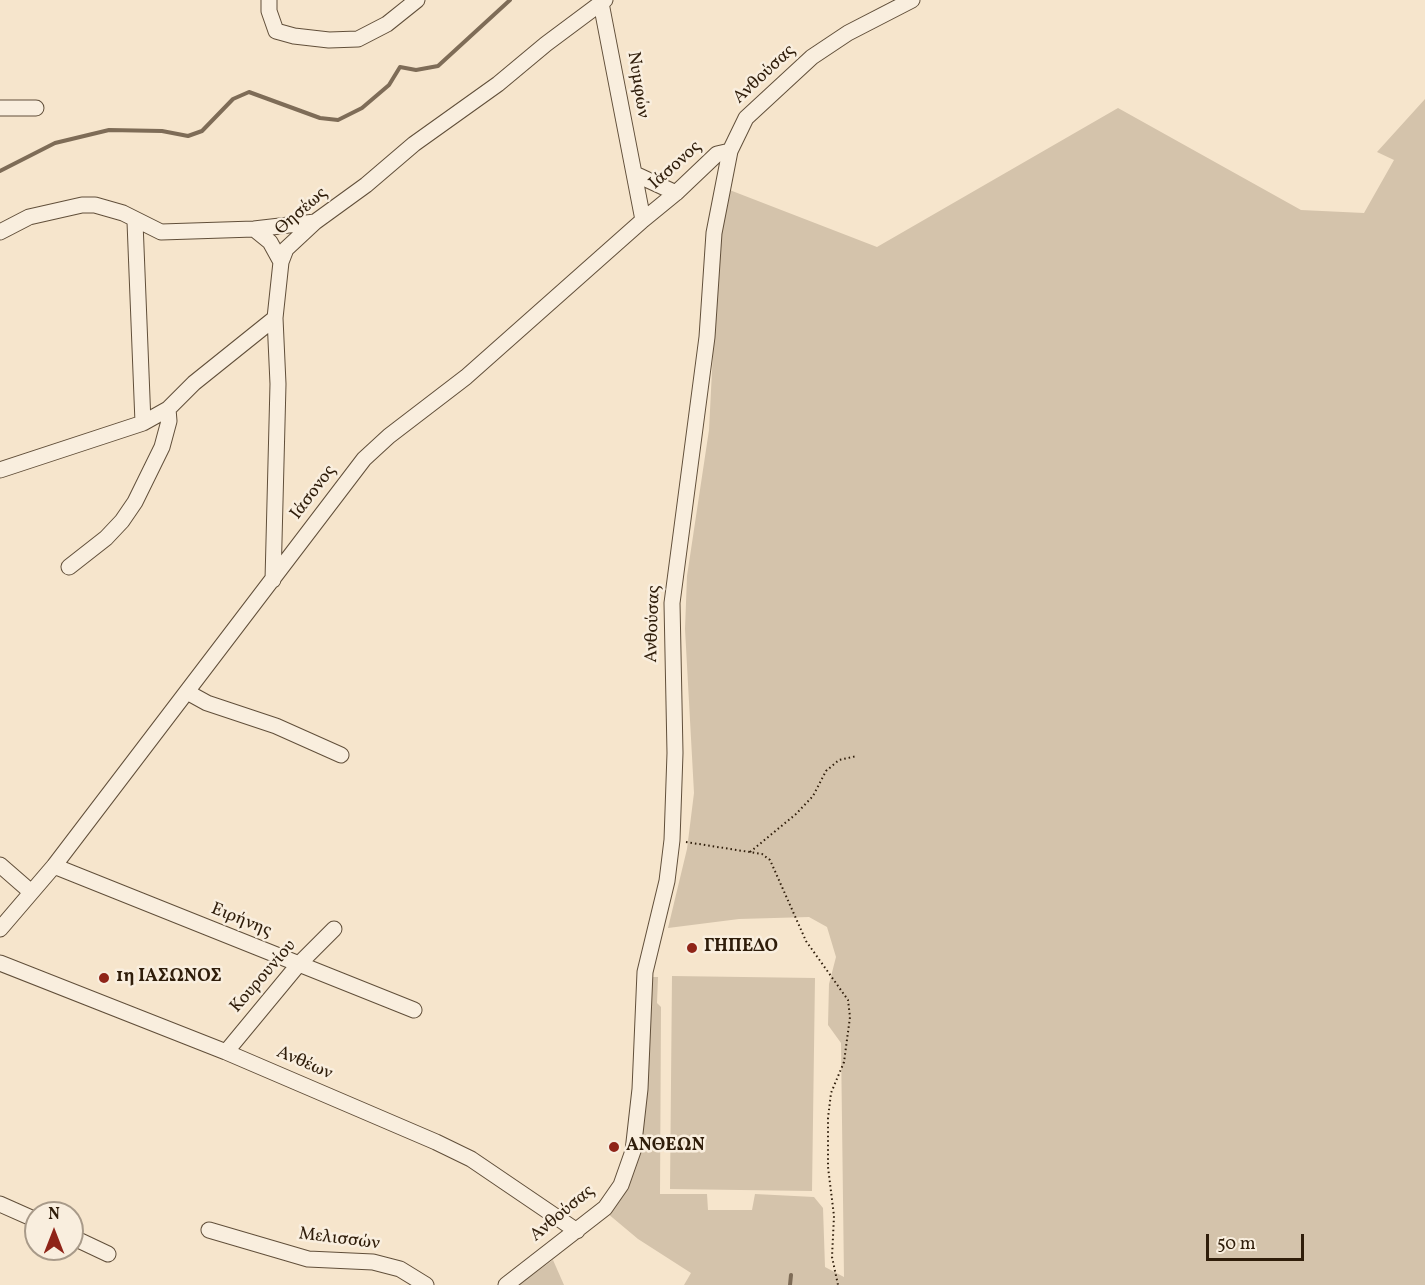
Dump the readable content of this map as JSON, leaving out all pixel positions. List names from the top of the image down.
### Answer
{
  "streets": {
    "street": [
      "Ανθούσας",
      "Νυμφών",
      "Ιάσονος",
      "Θησέως",
      "Ειρήνης",
      "Κουρουνίου",
      "Ανθέων",
      "Μελισσών"
    ]
  },
  "crossings": [
    ["Ανθούσας", "Ιάσονος"],
    ["Ανθούσας", "Ανθέων"],
    ["Νυμφών", "Ιάσονος"],
    ["Νυμφών", "Θησέως"],
    ["Ιάσονος", "Θησέως"],
    ["Ιάσονος", "Ειρήνης"],
    ["Ειρήνης", "Κουρουνίου"],
    ["Κουρουνίου", "Ανθέων"]
  ],
  "places": ["ΓΗΠΕΔΟ", "1η ΙΑΣΩΝΟΣ", "ΑΝΘΕΩΝ"],
  "scale_bar": "50 m",
  "north": "top"
}
